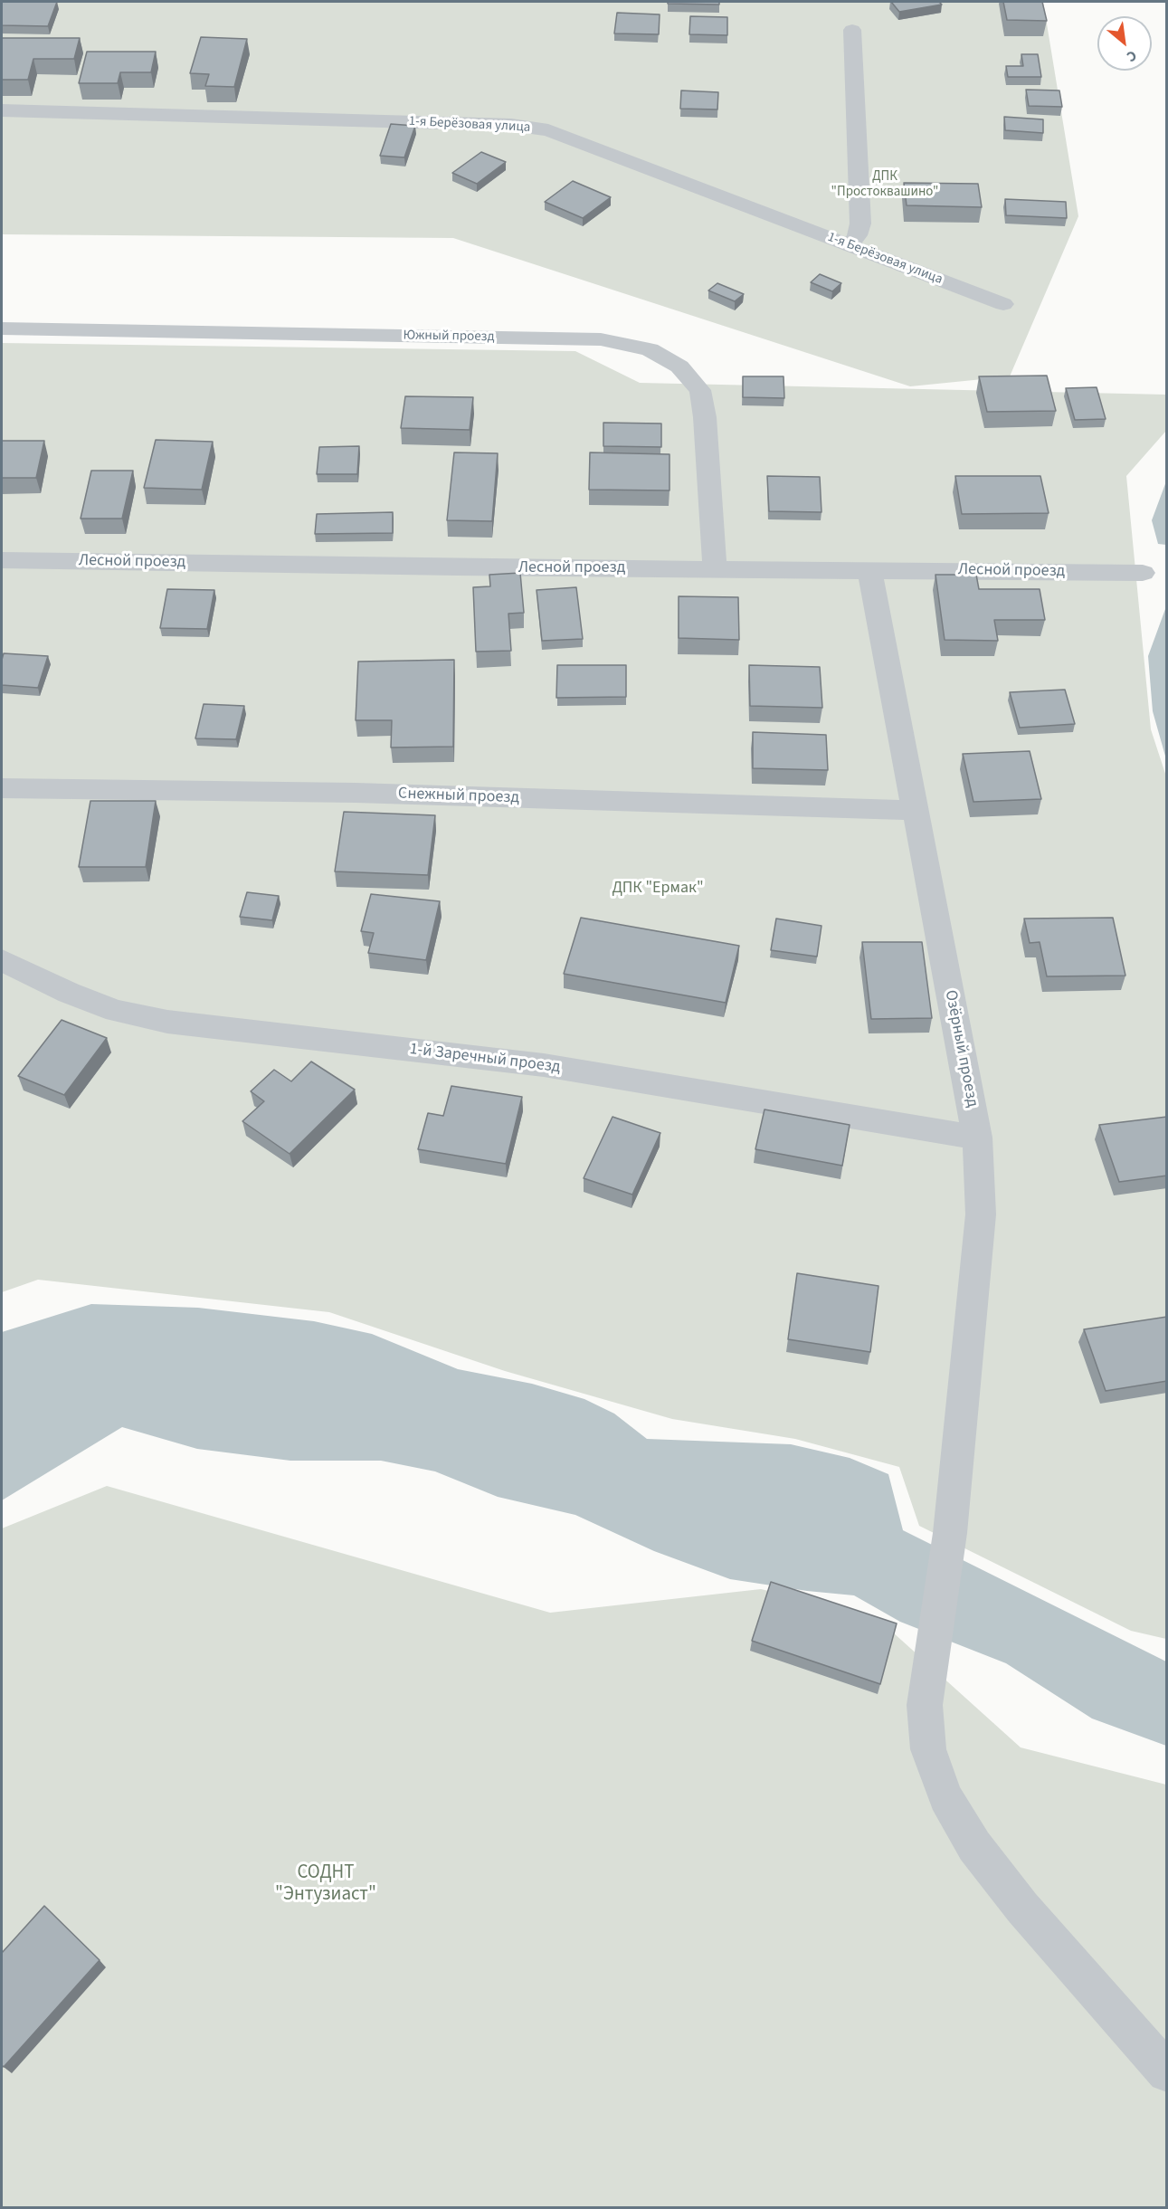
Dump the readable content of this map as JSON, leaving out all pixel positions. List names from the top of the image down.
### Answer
{
  "streets": {
    "street": [
      "1-я Берёзовая улица",
      "Южный проезд",
      "Лесной проезд",
      "Снежный проезд",
      "Озёрный проезд",
      "1-й Заречный проезд"
    ]
  },
  "crossings": [
    ["Южный проезд", "Лесной проезд"],
    ["Лесной проезд", "Озёрный проезд"],
    ["Снежный проезд", "Озёрный проезд"],
    ["Озёрный проезд", "1-й Заречный проезд"]
  ],
  "parks": ["ДПК \"Простоквашино\"", "ДПК \"Ермак\"", "СОДНТ \"Энтузиаст\""],
  "north": "bottom right"
}
